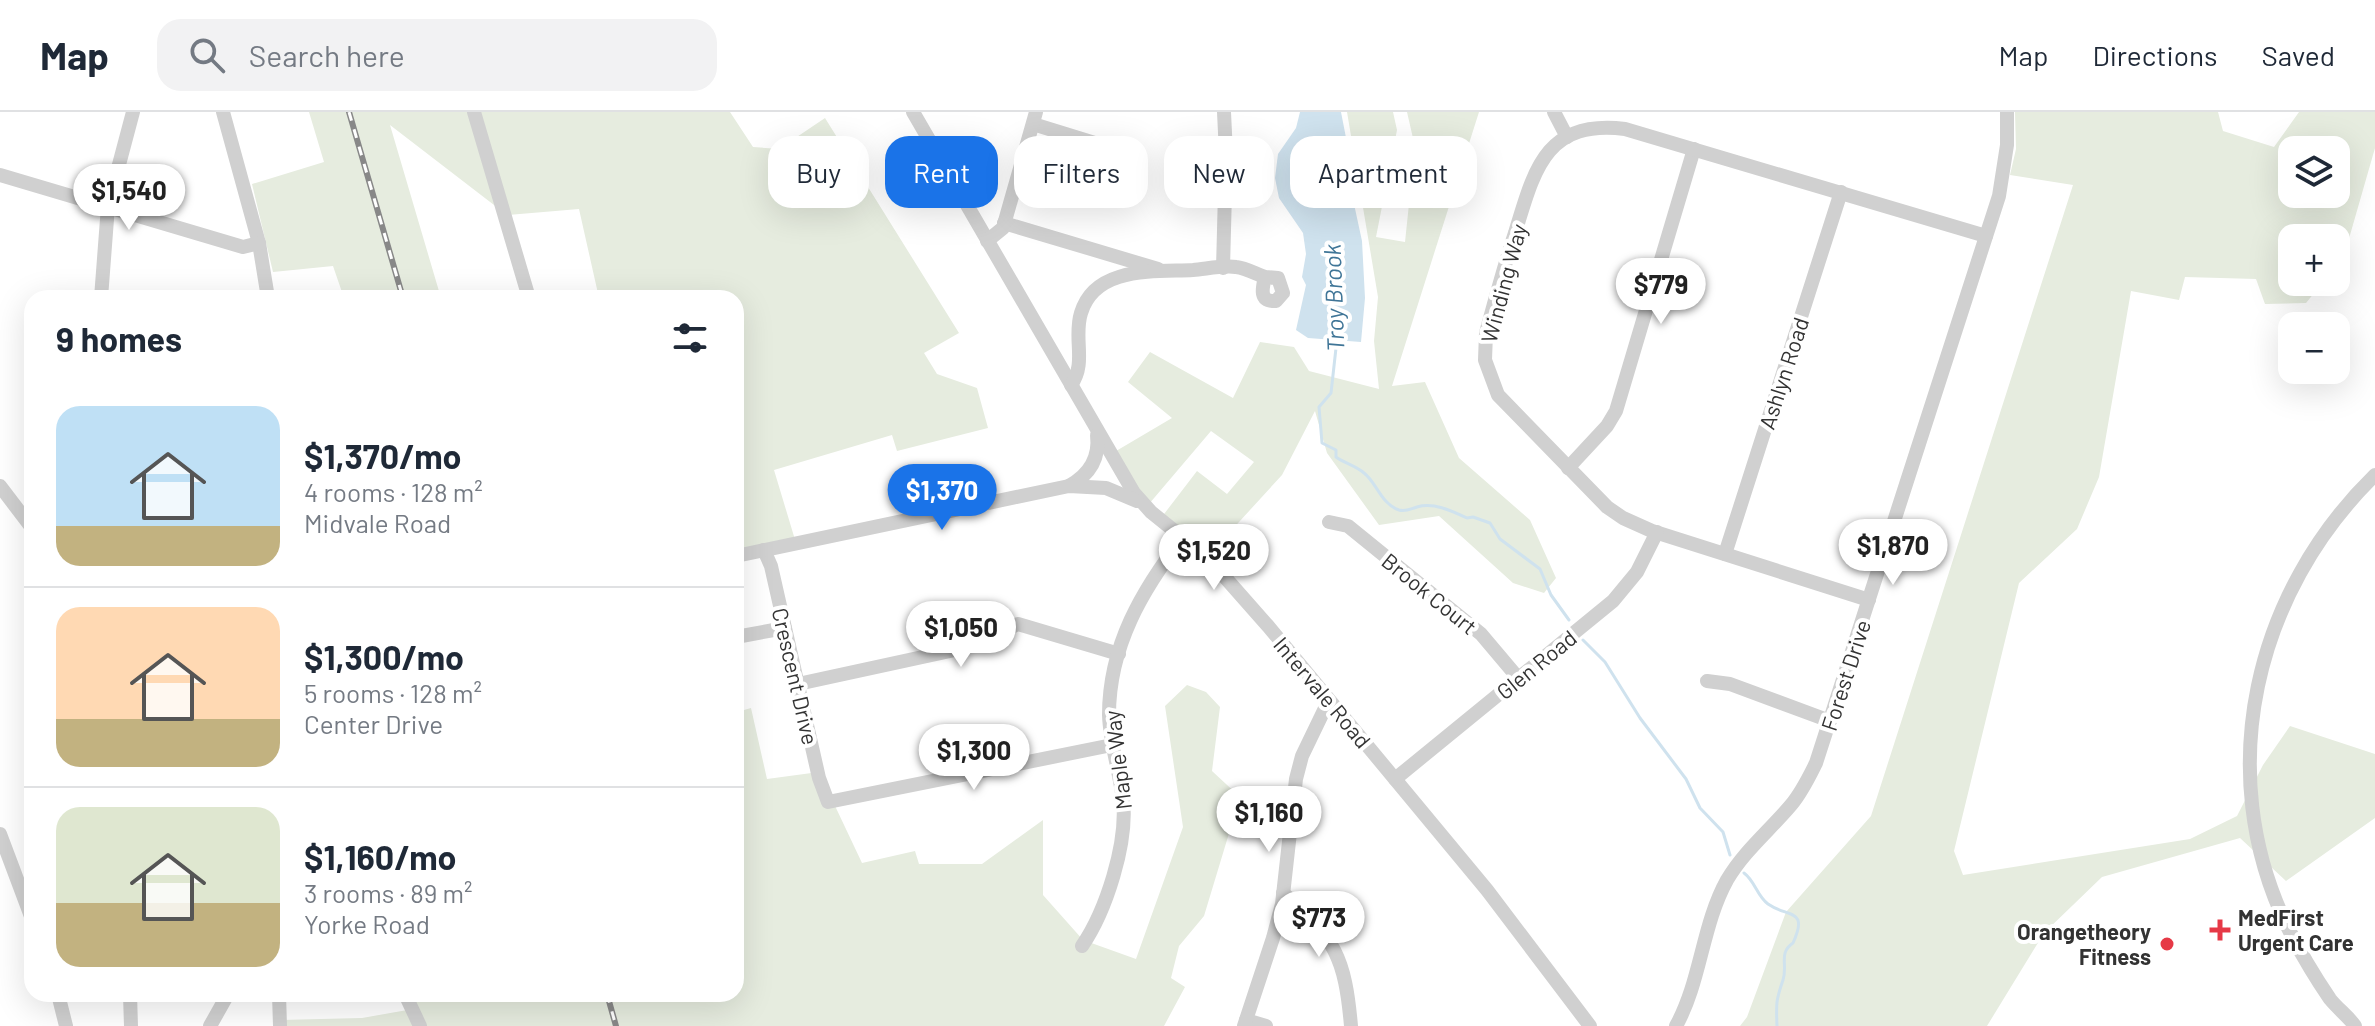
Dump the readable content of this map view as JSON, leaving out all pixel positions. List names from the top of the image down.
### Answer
{
  "streets": {
    "street": [
      "Winding Way",
      "Ashlyn Road",
      "Brook Court",
      "Glen Road",
      "Forest Drive",
      "Crescent Drive",
      "Intervale Road",
      "Maple Way"
    ]
  },
  "crossings": [
    ["Winding Way", "Ashlyn Road"],
    ["Winding Way", "Glen Road"],
    ["Winding Way", "Forest Drive"],
    ["Brook Court", "Glen Road"],
    ["Glen Road", "Intervale Road"],
    ["Crescent Drive", "Maple Way"],
    ["Intervale Road", "Maple Way"]
  ],
  "water": ["Troy Brook"],
  "places": {
    "health": ["MedFirst Urgent Care"],
    "other": ["Orangetheory Fitness"]
  },
  "page": {
    "header": "Map",
    "search": "Search here",
    "nav": ["Map", "Directions", "Saved"],
    "map_buttons": ["+", "−"],
    "chip": [
      "Buy",
      "Rent",
      "Filters",
      "New",
      "Apartment"
    ],
    "price": [
      "$1,540",
      "$779",
      "$1,370",
      "$1,870",
      "$1,520",
      "$1,050",
      "$1,300",
      "$1,160",
      "$773"
    ],
    "heading": "9 homes",
    "list": [
      {
        "name": "$1,370/mo",
        "note": "4 rooms · 128 m² · Midvale Road"
      },
      {
        "name": "$1,300/mo",
        "note": "5 rooms · 128 m² · Center Drive"
      },
      {
        "name": "$1,160/mo",
        "note": "3 rooms · 89 m² · Yorke Road"
      }
    ]
  }
}
